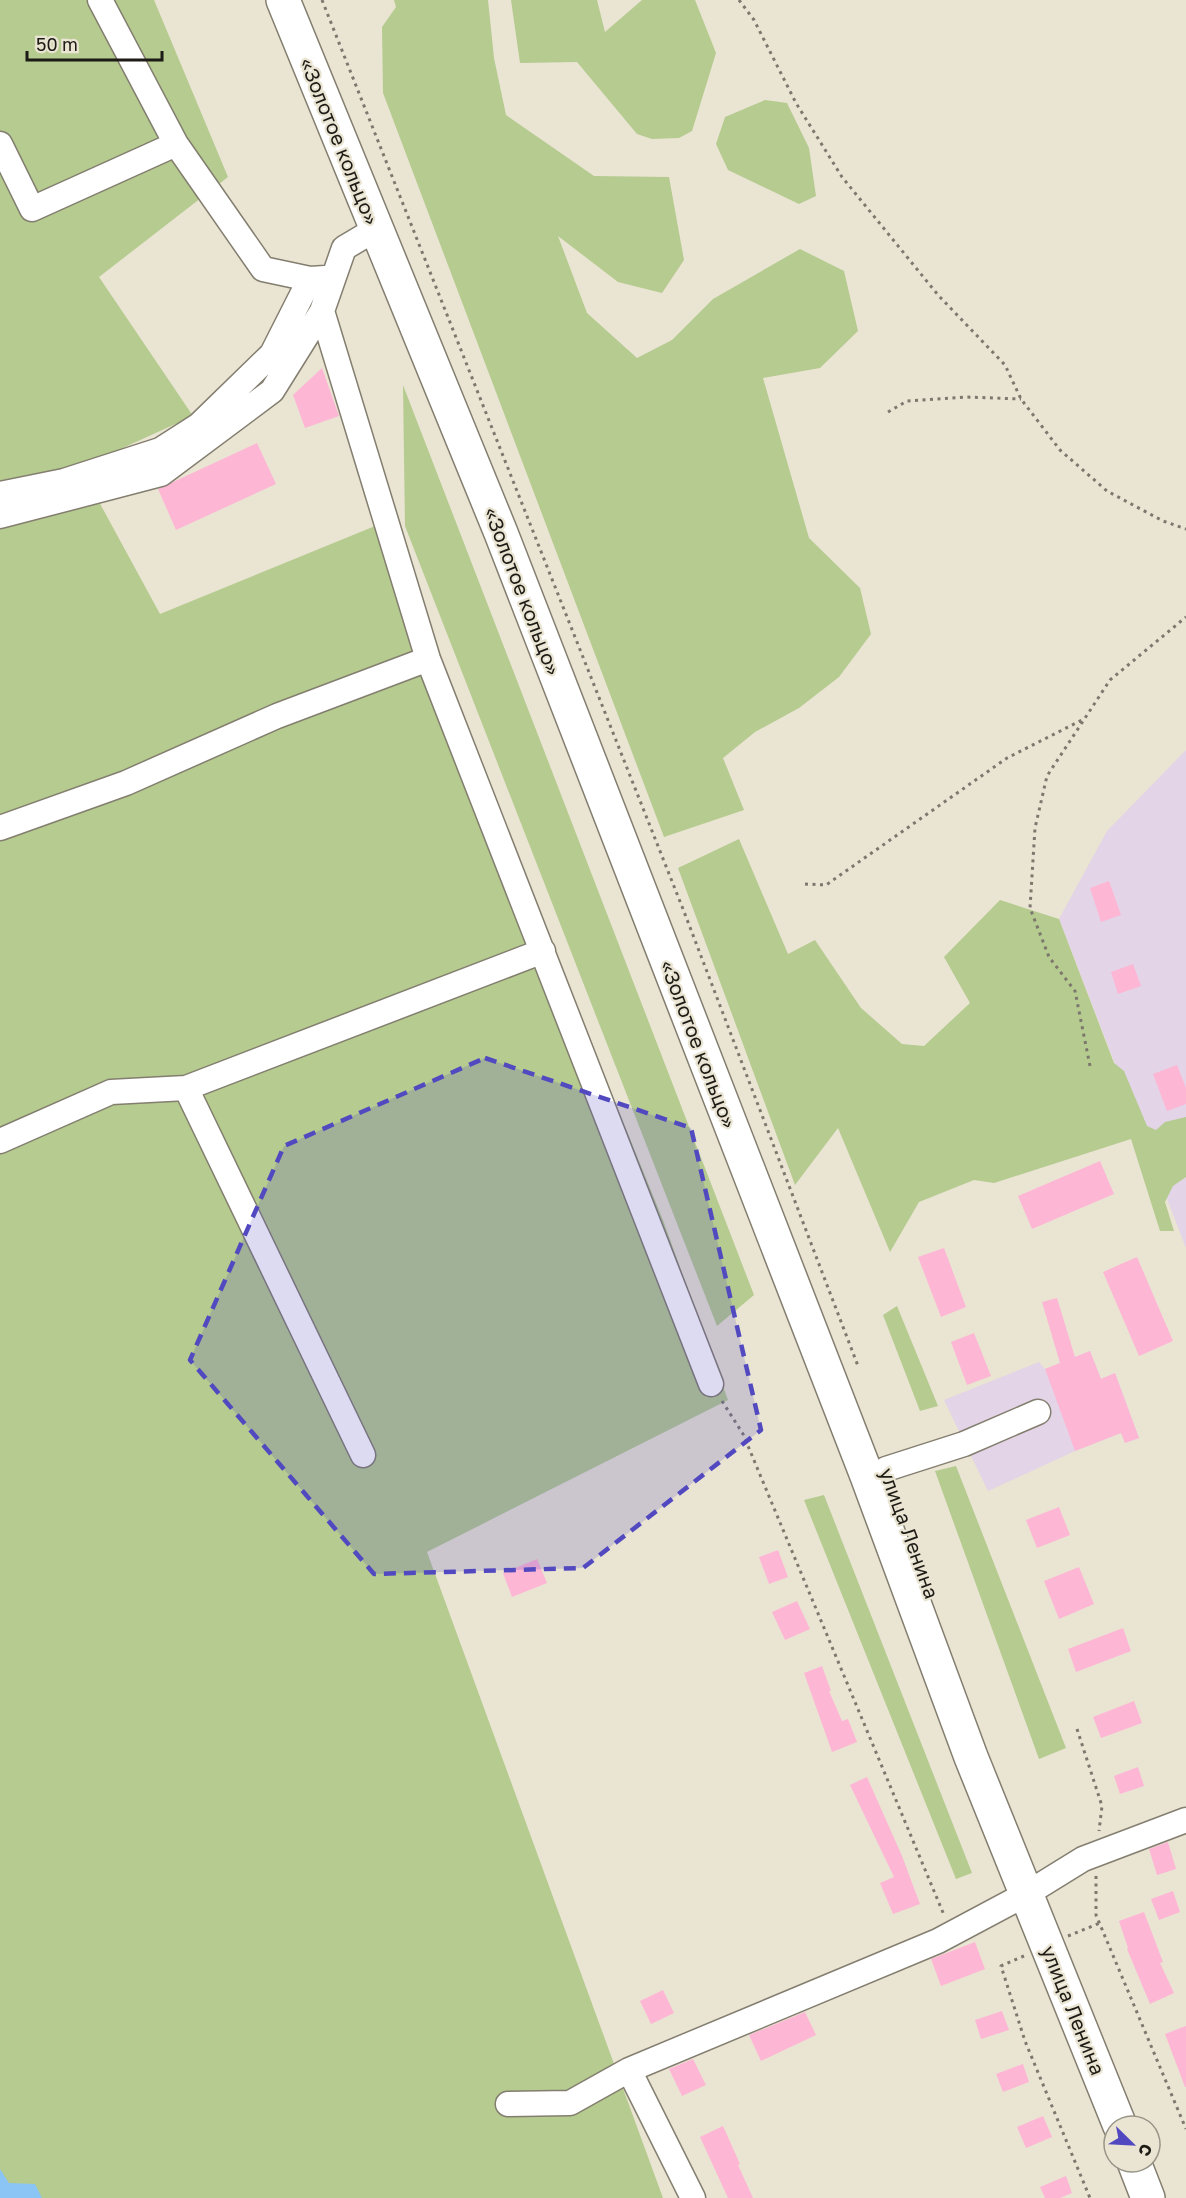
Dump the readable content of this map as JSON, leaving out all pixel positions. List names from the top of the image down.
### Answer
{
  "streets": {
    "highway": ["«Золотое кольцо»", "улица Ленина"]
  },
  "crossings": [
    ["«Золотое кольцо»", "улица Ленина"]
  ],
  "scale_bar": "50 m",
  "north": "bottom right"
}
